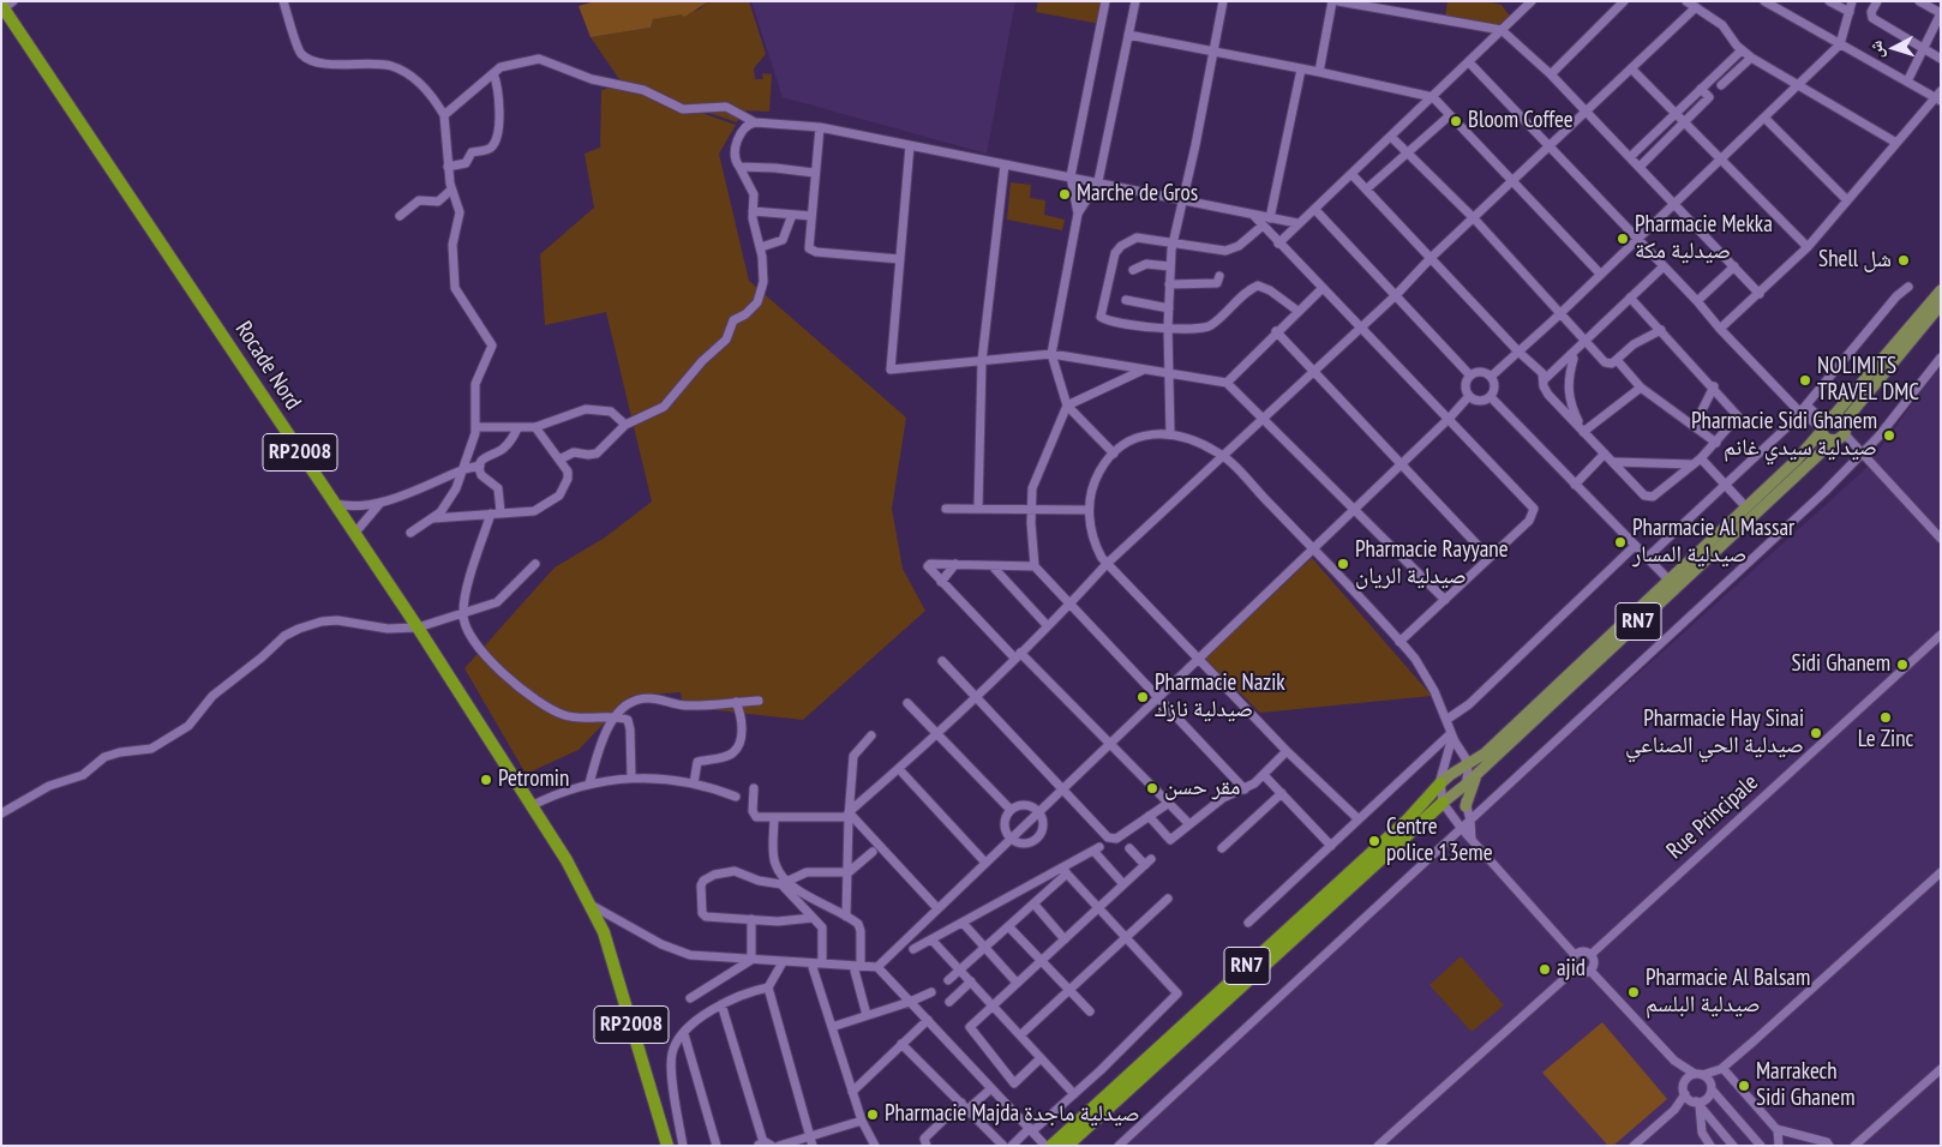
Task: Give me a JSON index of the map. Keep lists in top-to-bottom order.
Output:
{
  "streets": {
    "highway": ["Rocade Nord", "RP2008", "RN7"],
    "street": ["Rue Principale"]
  },
  "places": [
    "Bloom Coffee",
    "Marche de Gros",
    "Pharmacie Mekka صيدلية مكة",
    "Shell شل",
    "NOLIMITS TRAVEL DMC",
    "Pharmacie Sidi Ghanem صيدلية سيدي غانم",
    "Pharmacie Al Massar صيدلية المسار",
    "Pharmacie Rayyane صيدلية الريان",
    "Sidi Ghanem",
    "Pharmacie Nazik صيدلية نازك",
    "Le Zinc",
    "Pharmacie Hay Sinai صيدلية الحي الصناعي",
    "Petromin",
    "مقر حسن",
    "Centre police 13eme",
    "ajid",
    "Pharmacie Al Balsam صيدلية البلسم",
    "Marrakech Sidi Ghanem",
    "Pharmacie Majda صيدلية ماجدة"
  ],
  "north": "left"
}
